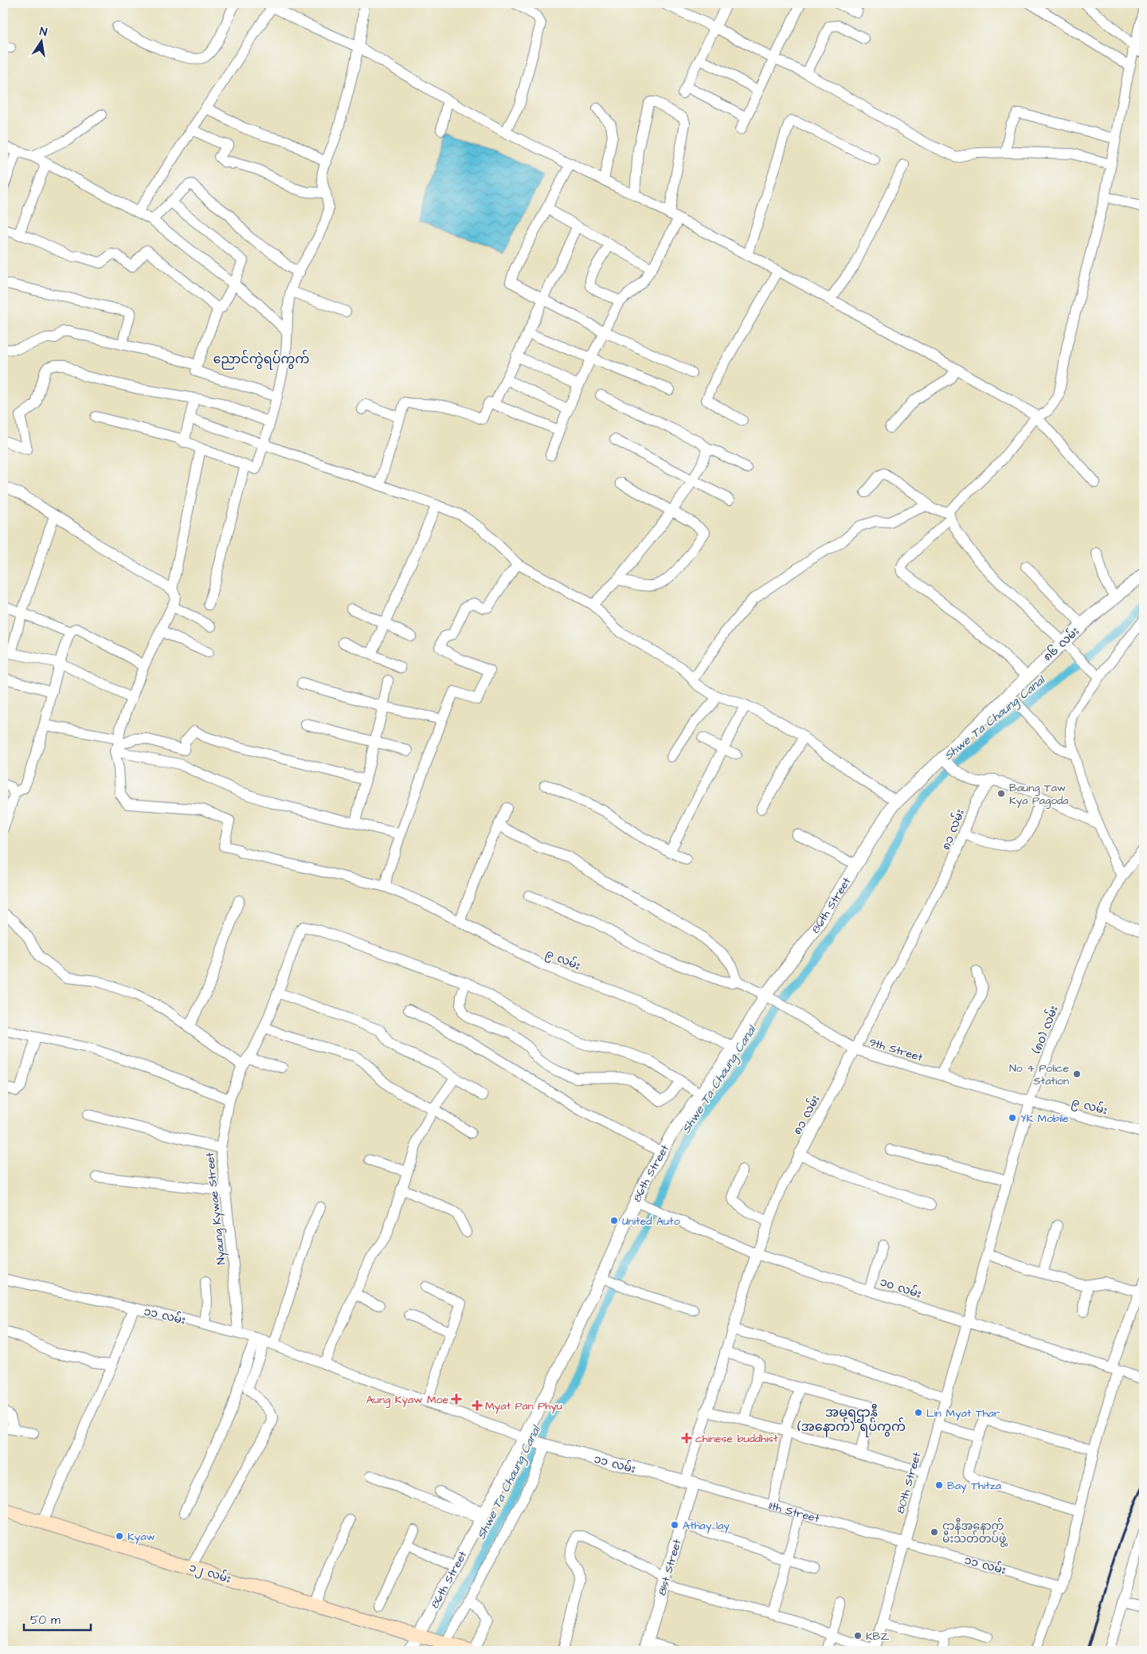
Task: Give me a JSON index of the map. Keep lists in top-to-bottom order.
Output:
{
  "streets": {
    "main road": ["၁၂ လမ်း"],
    "street": [
      "၈၆ လမ်း",
      "၈၁ လမ်း",
      "86th Street",
      "၉ လမ်း",
      "(၈၀) လမ်း",
      "9th Street",
      "Nyaung Kywae Street",
      "၁၀ လမ်း",
      "၁၁ လမ်း",
      "80th Street",
      "11th Street",
      "81st Street"
    ]
  },
  "crossings": [
    ["၈၆ လမ်း", "86th Street"],
    ["၈၁ လမ်း", "9th Street"],
    ["၈၁ လမ်း", "၁၀ လမ်း"],
    ["၈၁ လမ်း", "၁၁ လမ်း"],
    ["၈၁ လမ်း", "11th Street"],
    ["၈၁ လမ်း", "81st Street"],
    ["86th Street", "၉ လမ်း"],
    ["86th Street", "9th Street"],
    ["86th Street", "၁၀ လမ်း"],
    ["86th Street", "၁၁ လမ်း"],
    ["86th Street", "၁၂ လမ်း"],
    ["၉ လမ်း", "(၈၀) လမ်း"],
    ["၉ လမ်း", "9th Street"],
    ["(၈၀) လမ်း", "9th Street"],
    ["(၈၀) လမ်း", "၁၀ လမ်း"],
    ["(၈၀) လမ်း", "80th Street"],
    ["Nyaung Kywae Street", "၁၁ လမ်း"],
    ["၁၀ လမ်း", "80th Street"],
    ["၁၁ လမ်း", "80th Street"],
    ["၁၁ လမ်း", "11th Street"],
    ["၁၁ လမ်း", "81st Street"],
    ["80th Street", "11th Street"],
    ["11th Street", "81st Street"]
  ],
  "districts": ["ညောင်ကွဲရပ်ကွက်", "အမရဌာနီ (အနောက်) ရပ်ကွက်"],
  "water": ["Shwe Ta Chaung Canal"],
  "places": {
    "other": [
      "Baung Taw Kya Pagoda",
      "No 4 Police Station",
      "YK Mobile",
      "United Auto",
      "Lin Myat Thar",
      "Bay Thitza",
      "Athay lay",
      "ဌာနီအနောက် မီးသတ်တပ်ဖွဲ့",
      "Kyaw",
      "KBZ"
    ],
    "health": ["Aung Kyaw Moe", "Myat Pan Phyu", "chinese buddhist"]
  },
  "scale_bar": "50 m",
  "north": "top"
}
